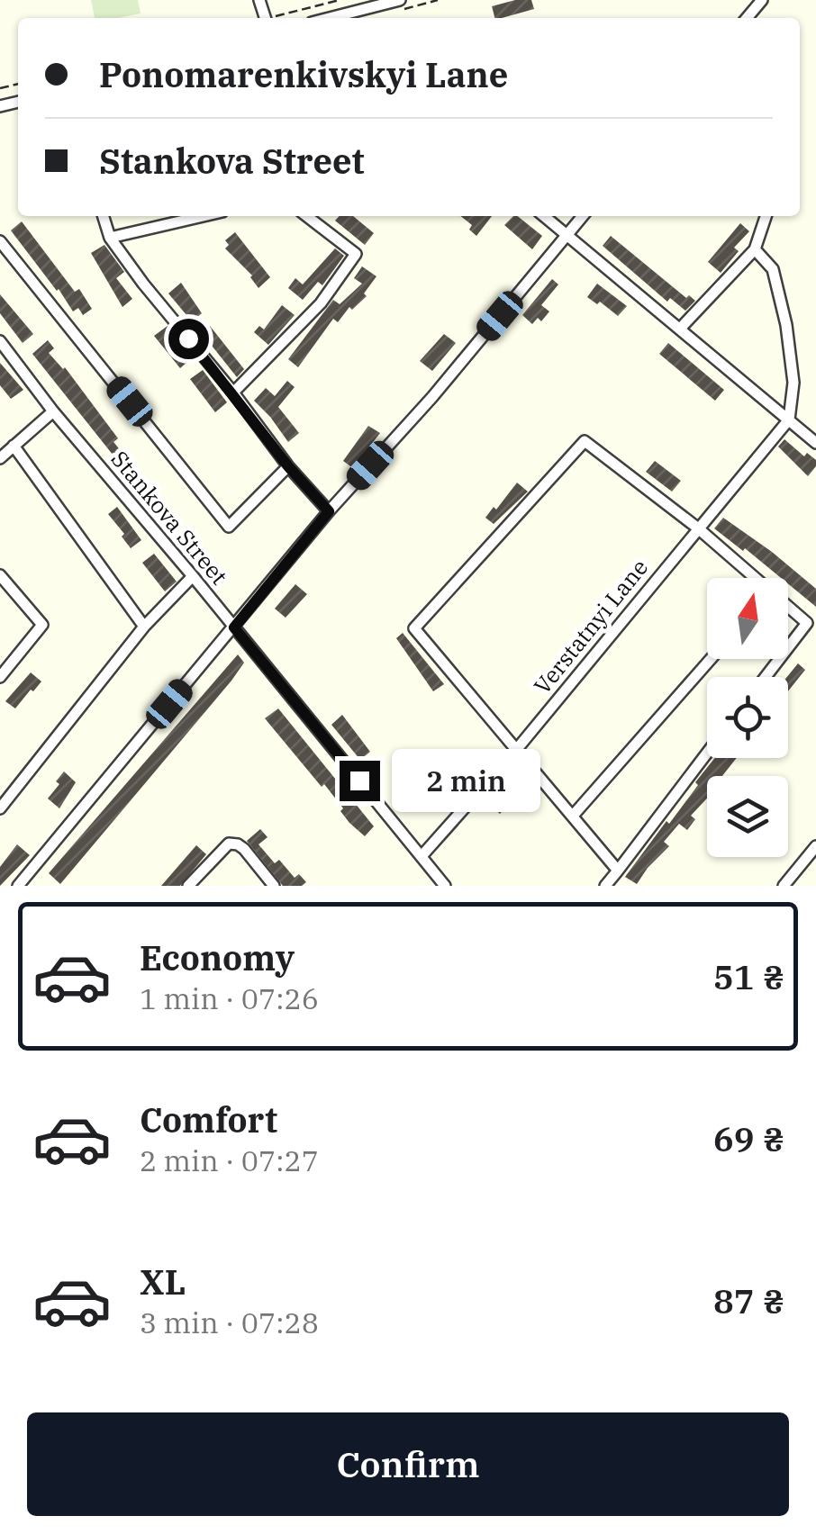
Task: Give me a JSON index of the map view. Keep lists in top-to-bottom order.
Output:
{
  "streets": {
    "street": ["Stankova Street", "Verstatnyi Lane"]
  },
  "crossings": [
    ["Stankova Street", "Verstatnyi Lane"]
  ],
  "north": "top",
  "page": {
    "banner": ["Ponomarenkivskyi Lane", "Stankova Street"],
    "bubble": "2 min",
    "list": [
      {
        "name": "Economy",
        "note": "1 min · 07:26",
        "value": "51 ₴"
      },
      {
        "name": "Comfort",
        "note": "2 min · 07:27",
        "value": "69 ₴"
      },
      {
        "name": "XL",
        "note": "3 min · 07:28",
        "value": "87 ₴"
      }
    ],
    "buttons": "Confirm"
  }
}
